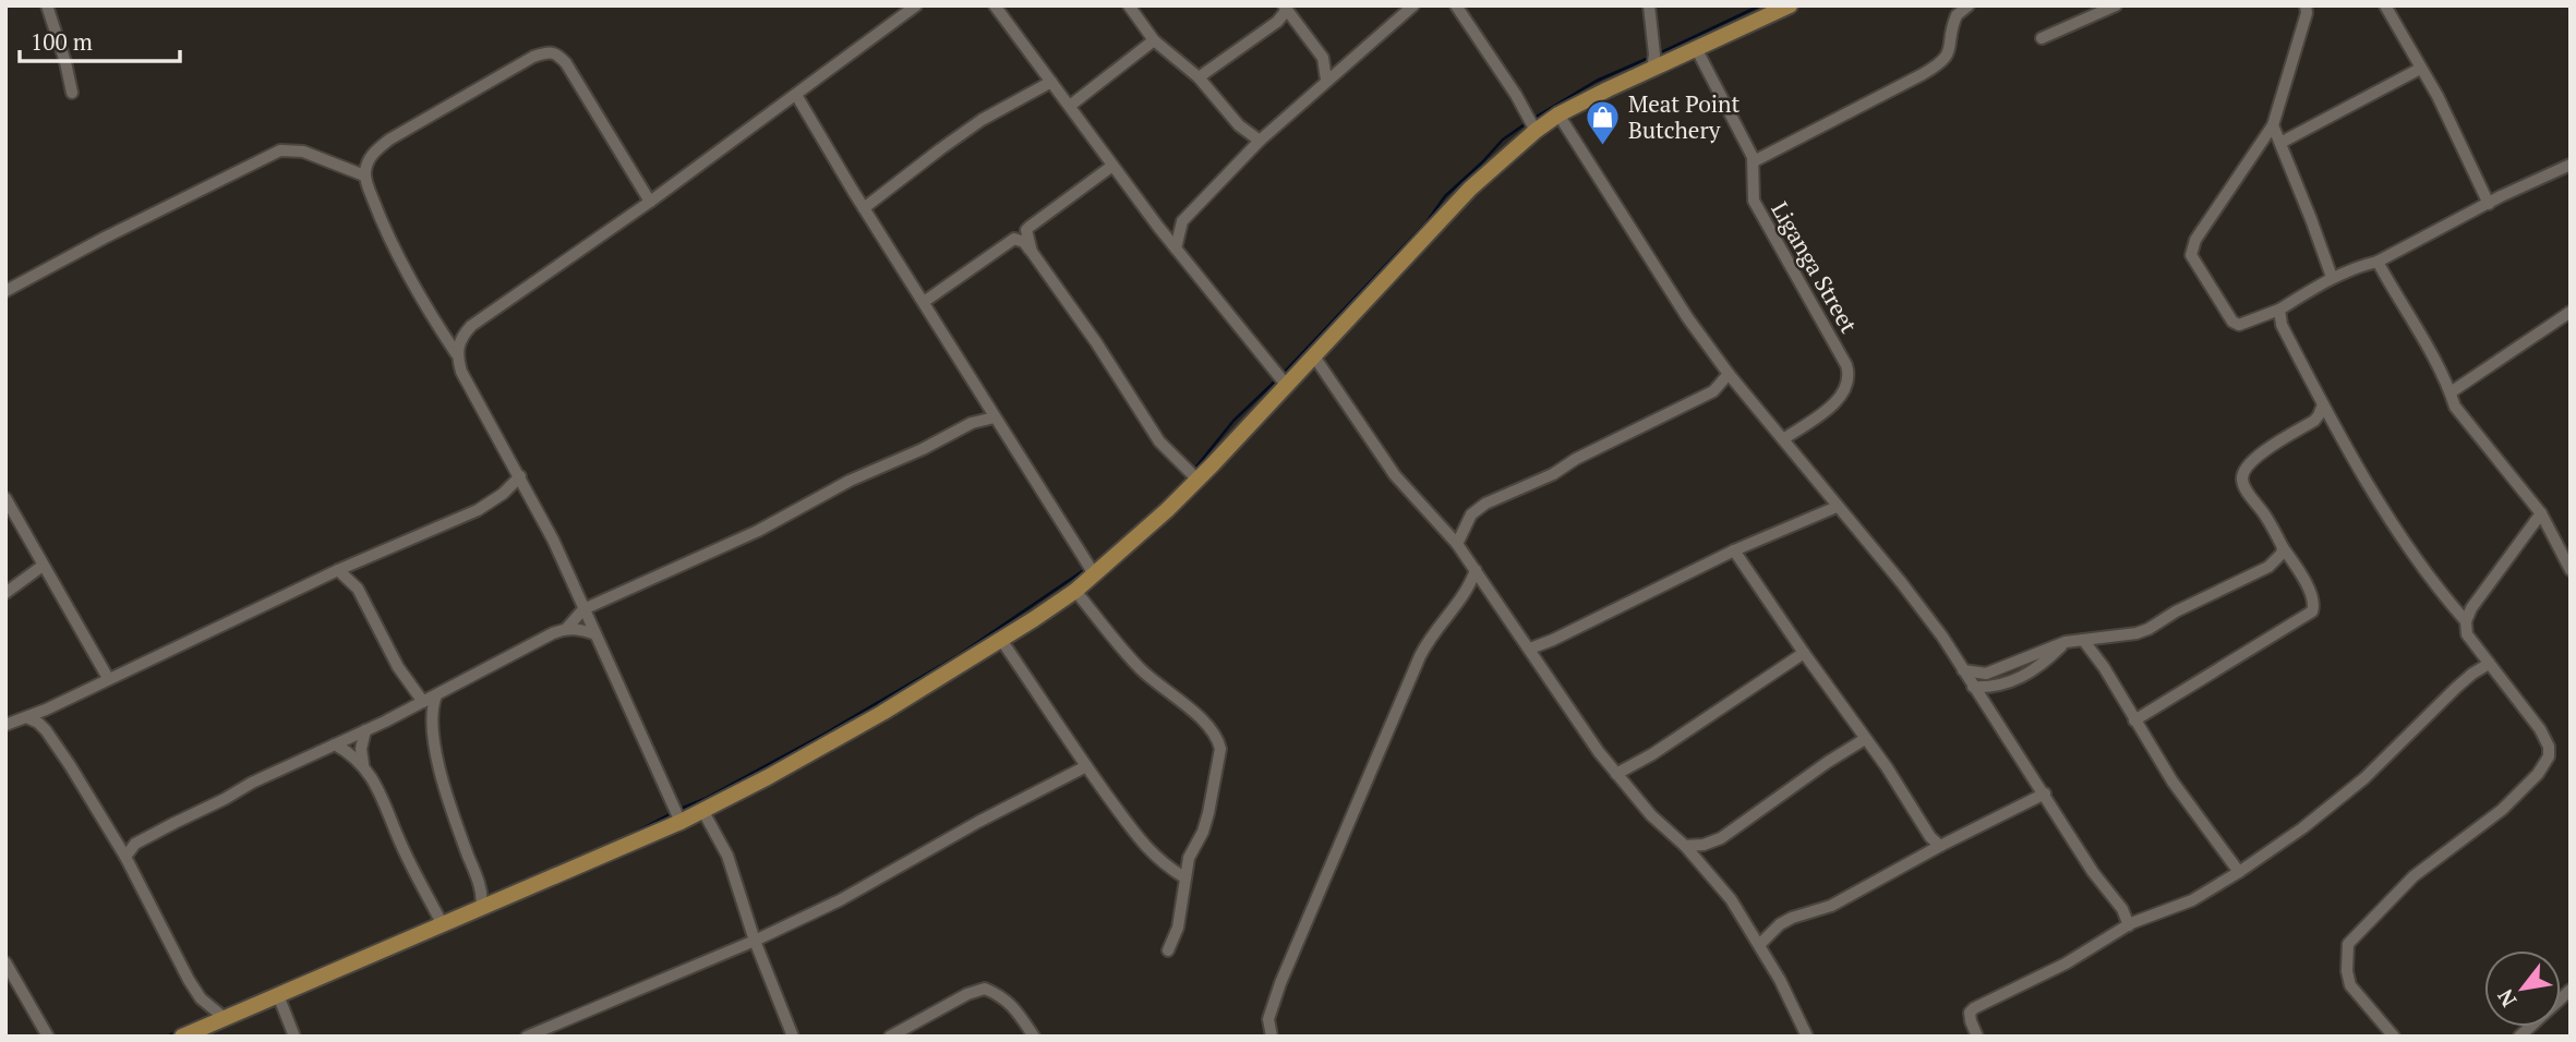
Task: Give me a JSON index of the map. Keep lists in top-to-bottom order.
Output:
{
  "streets": {
    "street": ["Liganga Street"]
  },
  "places": {
    "shop": ["Meat Point Butchery"]
  },
  "scale_bar": "100 m",
  "north": "bottom left"
}
